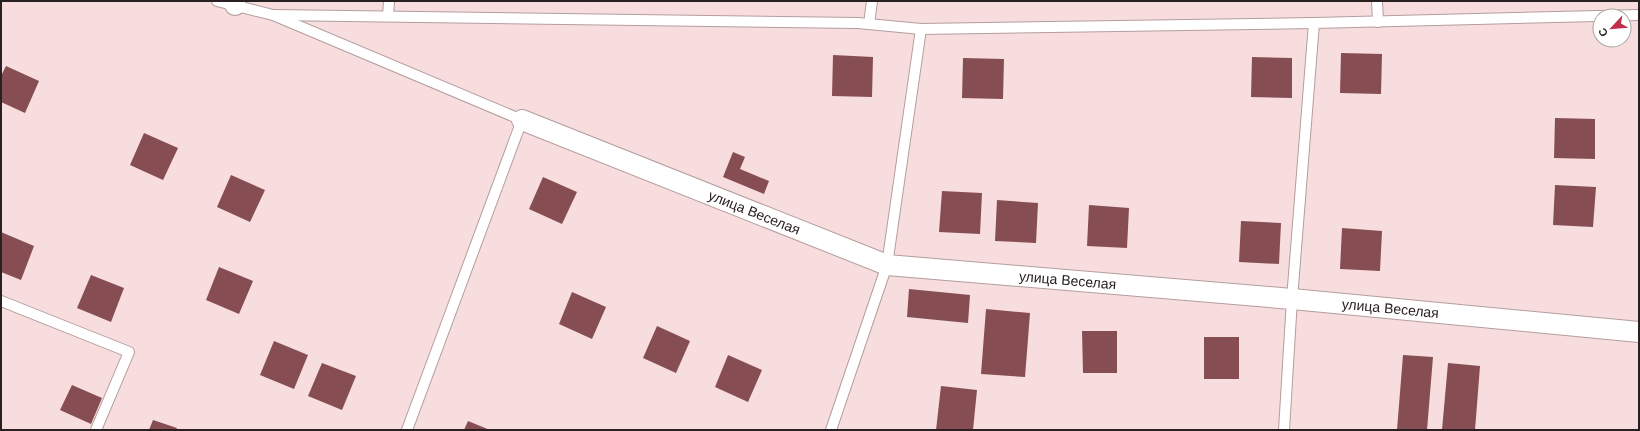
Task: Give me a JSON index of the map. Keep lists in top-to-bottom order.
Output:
{
  "streets": {
    "street": ["улица Веселая"]
  },
  "north": "bottom left"
}
